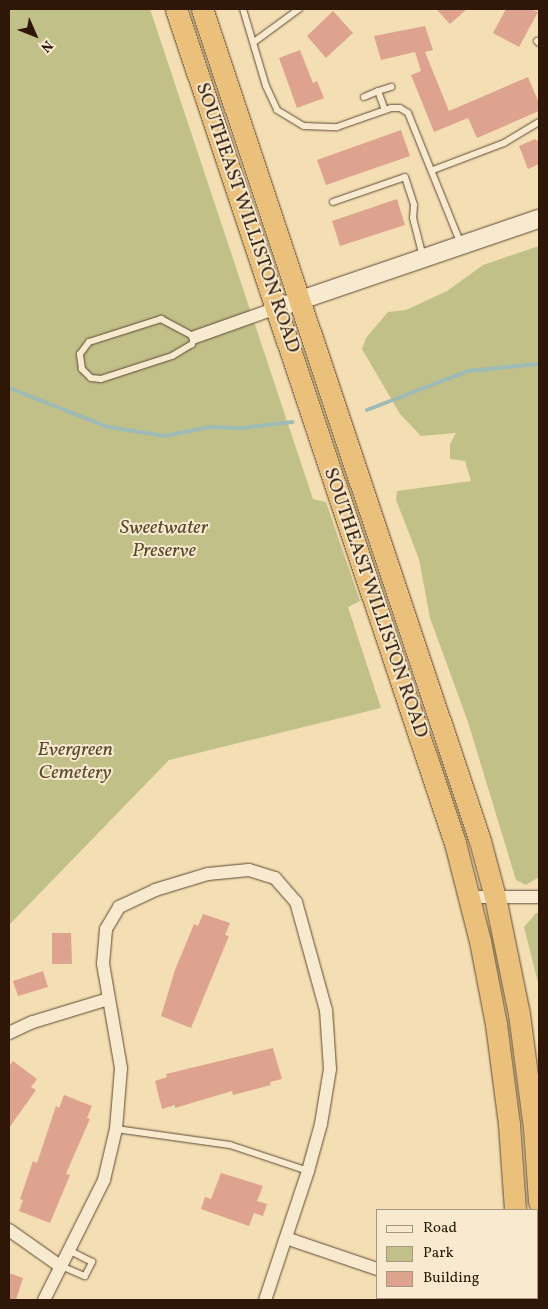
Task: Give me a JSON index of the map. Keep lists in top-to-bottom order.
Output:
{
  "streets": {
    "highway": ["SOUTHEAST WILLISTON ROAD"]
  },
  "parks": ["Sweetwater Preserve", "Evergreen Cemetery"],
  "legend": ["Road", "Park", "Building"],
  "north": "bottom right"
}
